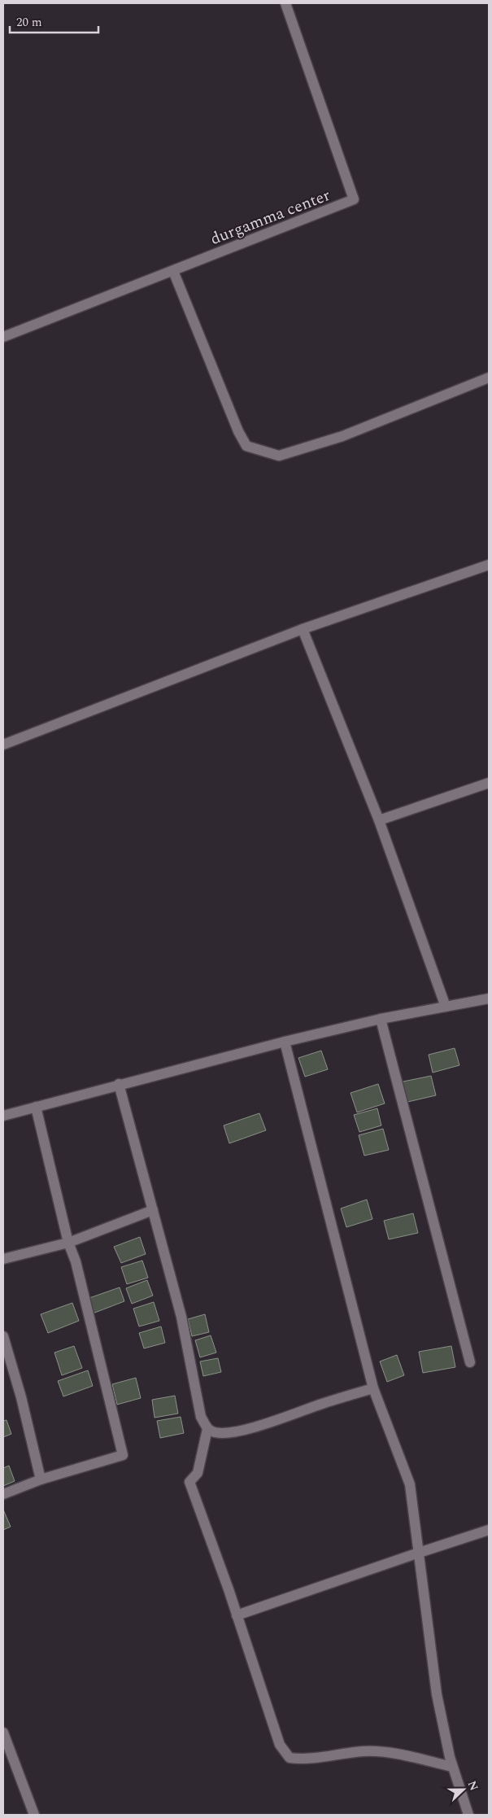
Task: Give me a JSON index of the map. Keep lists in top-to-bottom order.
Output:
{
  "streets": {
    "street": ["durgamma center"]
  },
  "scale_bar": "20 m",
  "north": "right"
}
